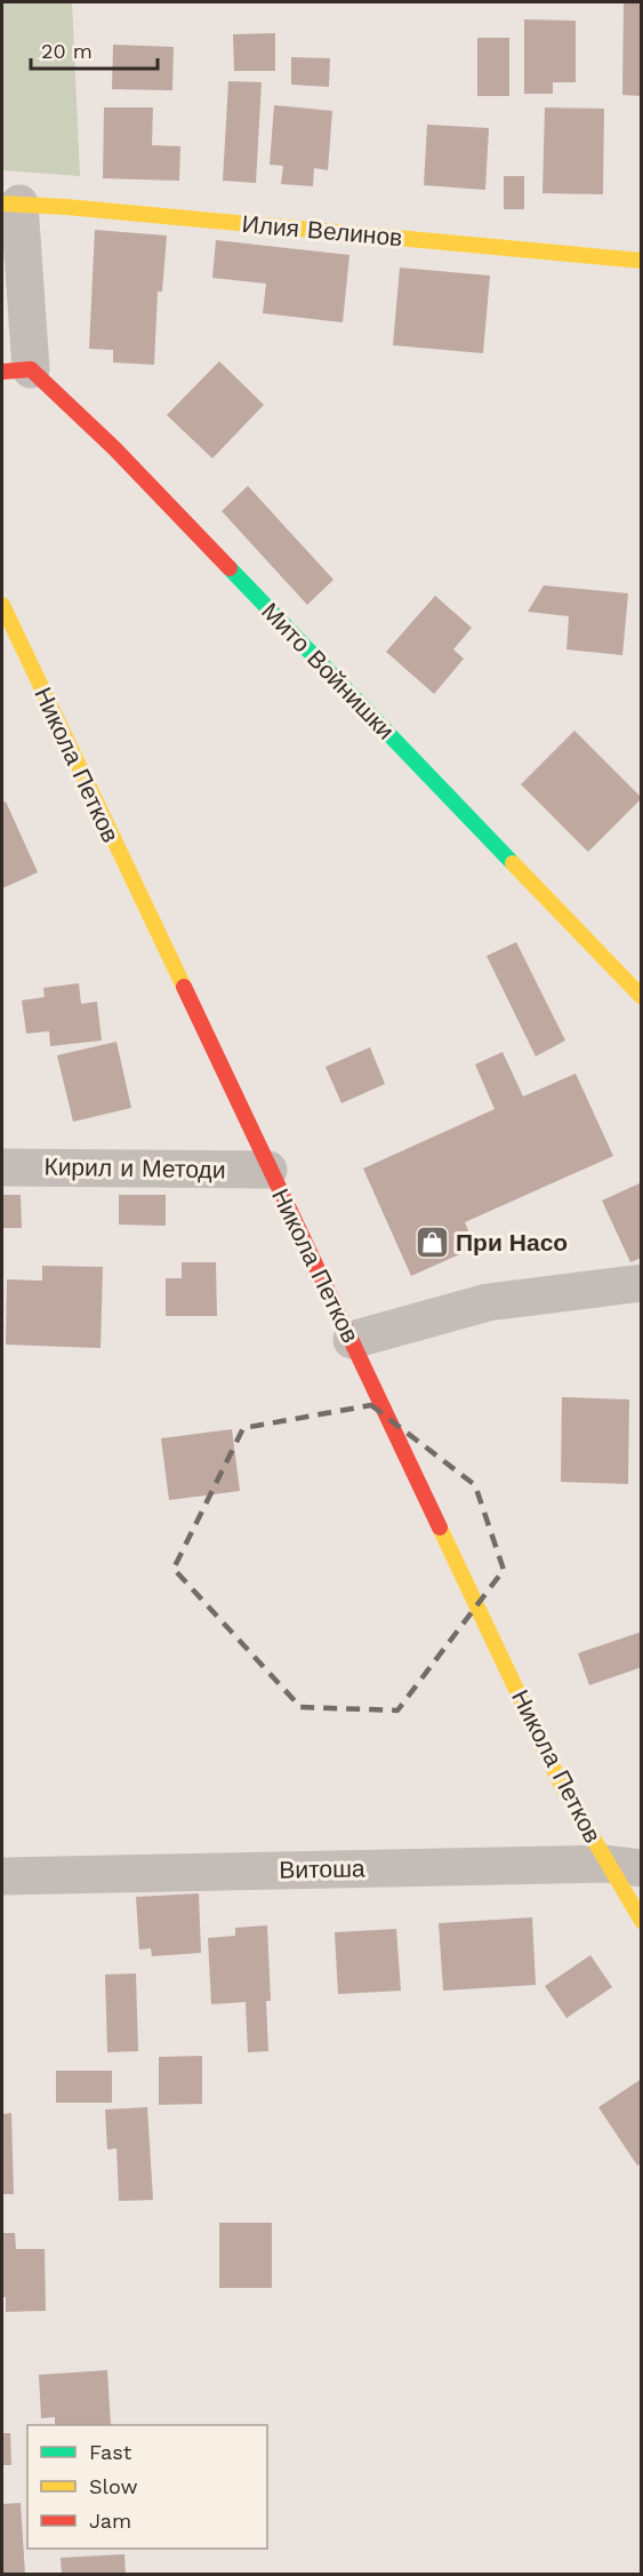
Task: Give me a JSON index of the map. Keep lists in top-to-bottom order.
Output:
{
  "streets": {
    "street": [
      "Илия Велинов",
      "Мито Войнишки",
      "Никола Петков",
      "Кирил и Методи",
      "Витоша"
    ]
  },
  "crossings": [
    ["Никола Петков", "Кирил и Методи"],
    ["Никола Петков", "Витоша"]
  ],
  "places": {
    "shop": ["При Насо"]
  },
  "legend": ["Fast", "Slow", "Jam"],
  "scale_bar": "20 m"
}
